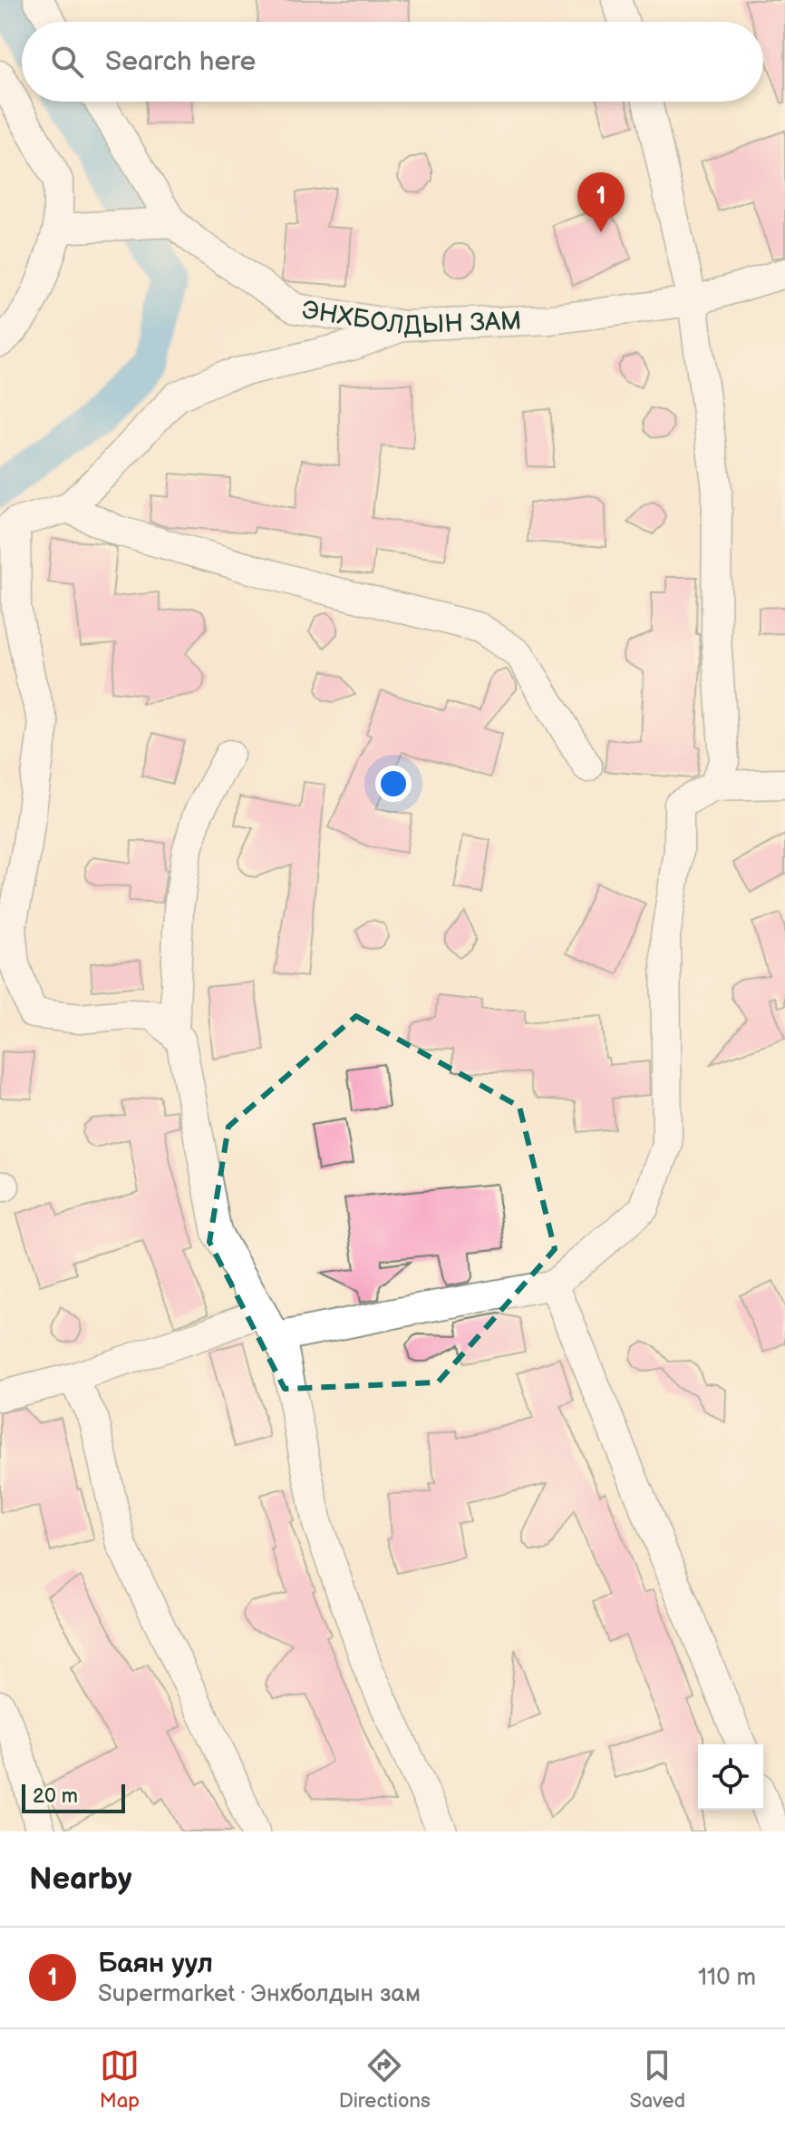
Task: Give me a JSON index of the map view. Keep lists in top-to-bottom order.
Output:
{
  "streets": {
    "street": ["ЭНХБОЛДЫН ЗАМ"]
  },
  "scale_bar": "20 m",
  "page": {
    "search": "Search here",
    "pins": "1",
    "scale": "20 m",
    "heading": "Nearby",
    "list": [
      {
        "mark": "1",
        "name": "Баян уул",
        "note": "Supermarket · Энхболдын зам",
        "value": "110 m"
      }
    ],
    "nav": ["Map", "Directions", "Saved"]
  }
}
